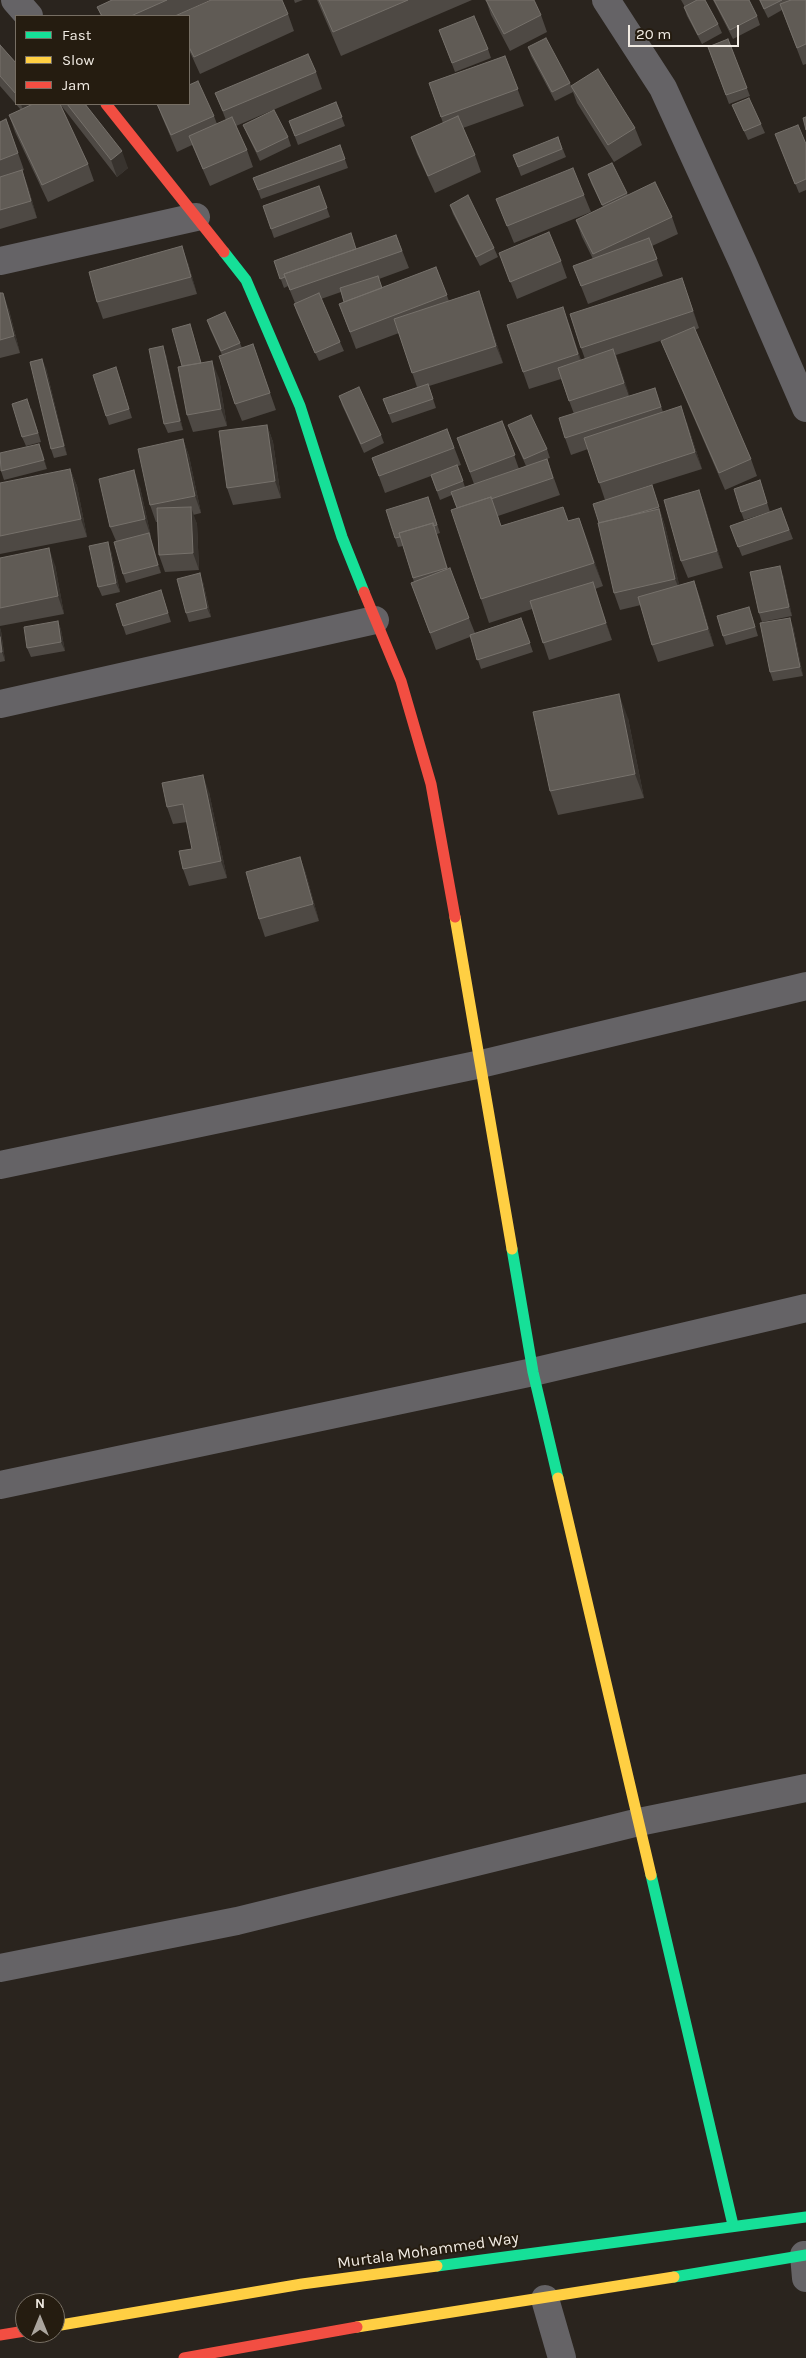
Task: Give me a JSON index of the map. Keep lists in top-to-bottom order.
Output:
{
  "streets": {
    "street": ["Murtala Mohammed Way"]
  },
  "legend": ["Fast", "Slow", "Jam"],
  "scale_bar": "20 m",
  "north": "top"
}
